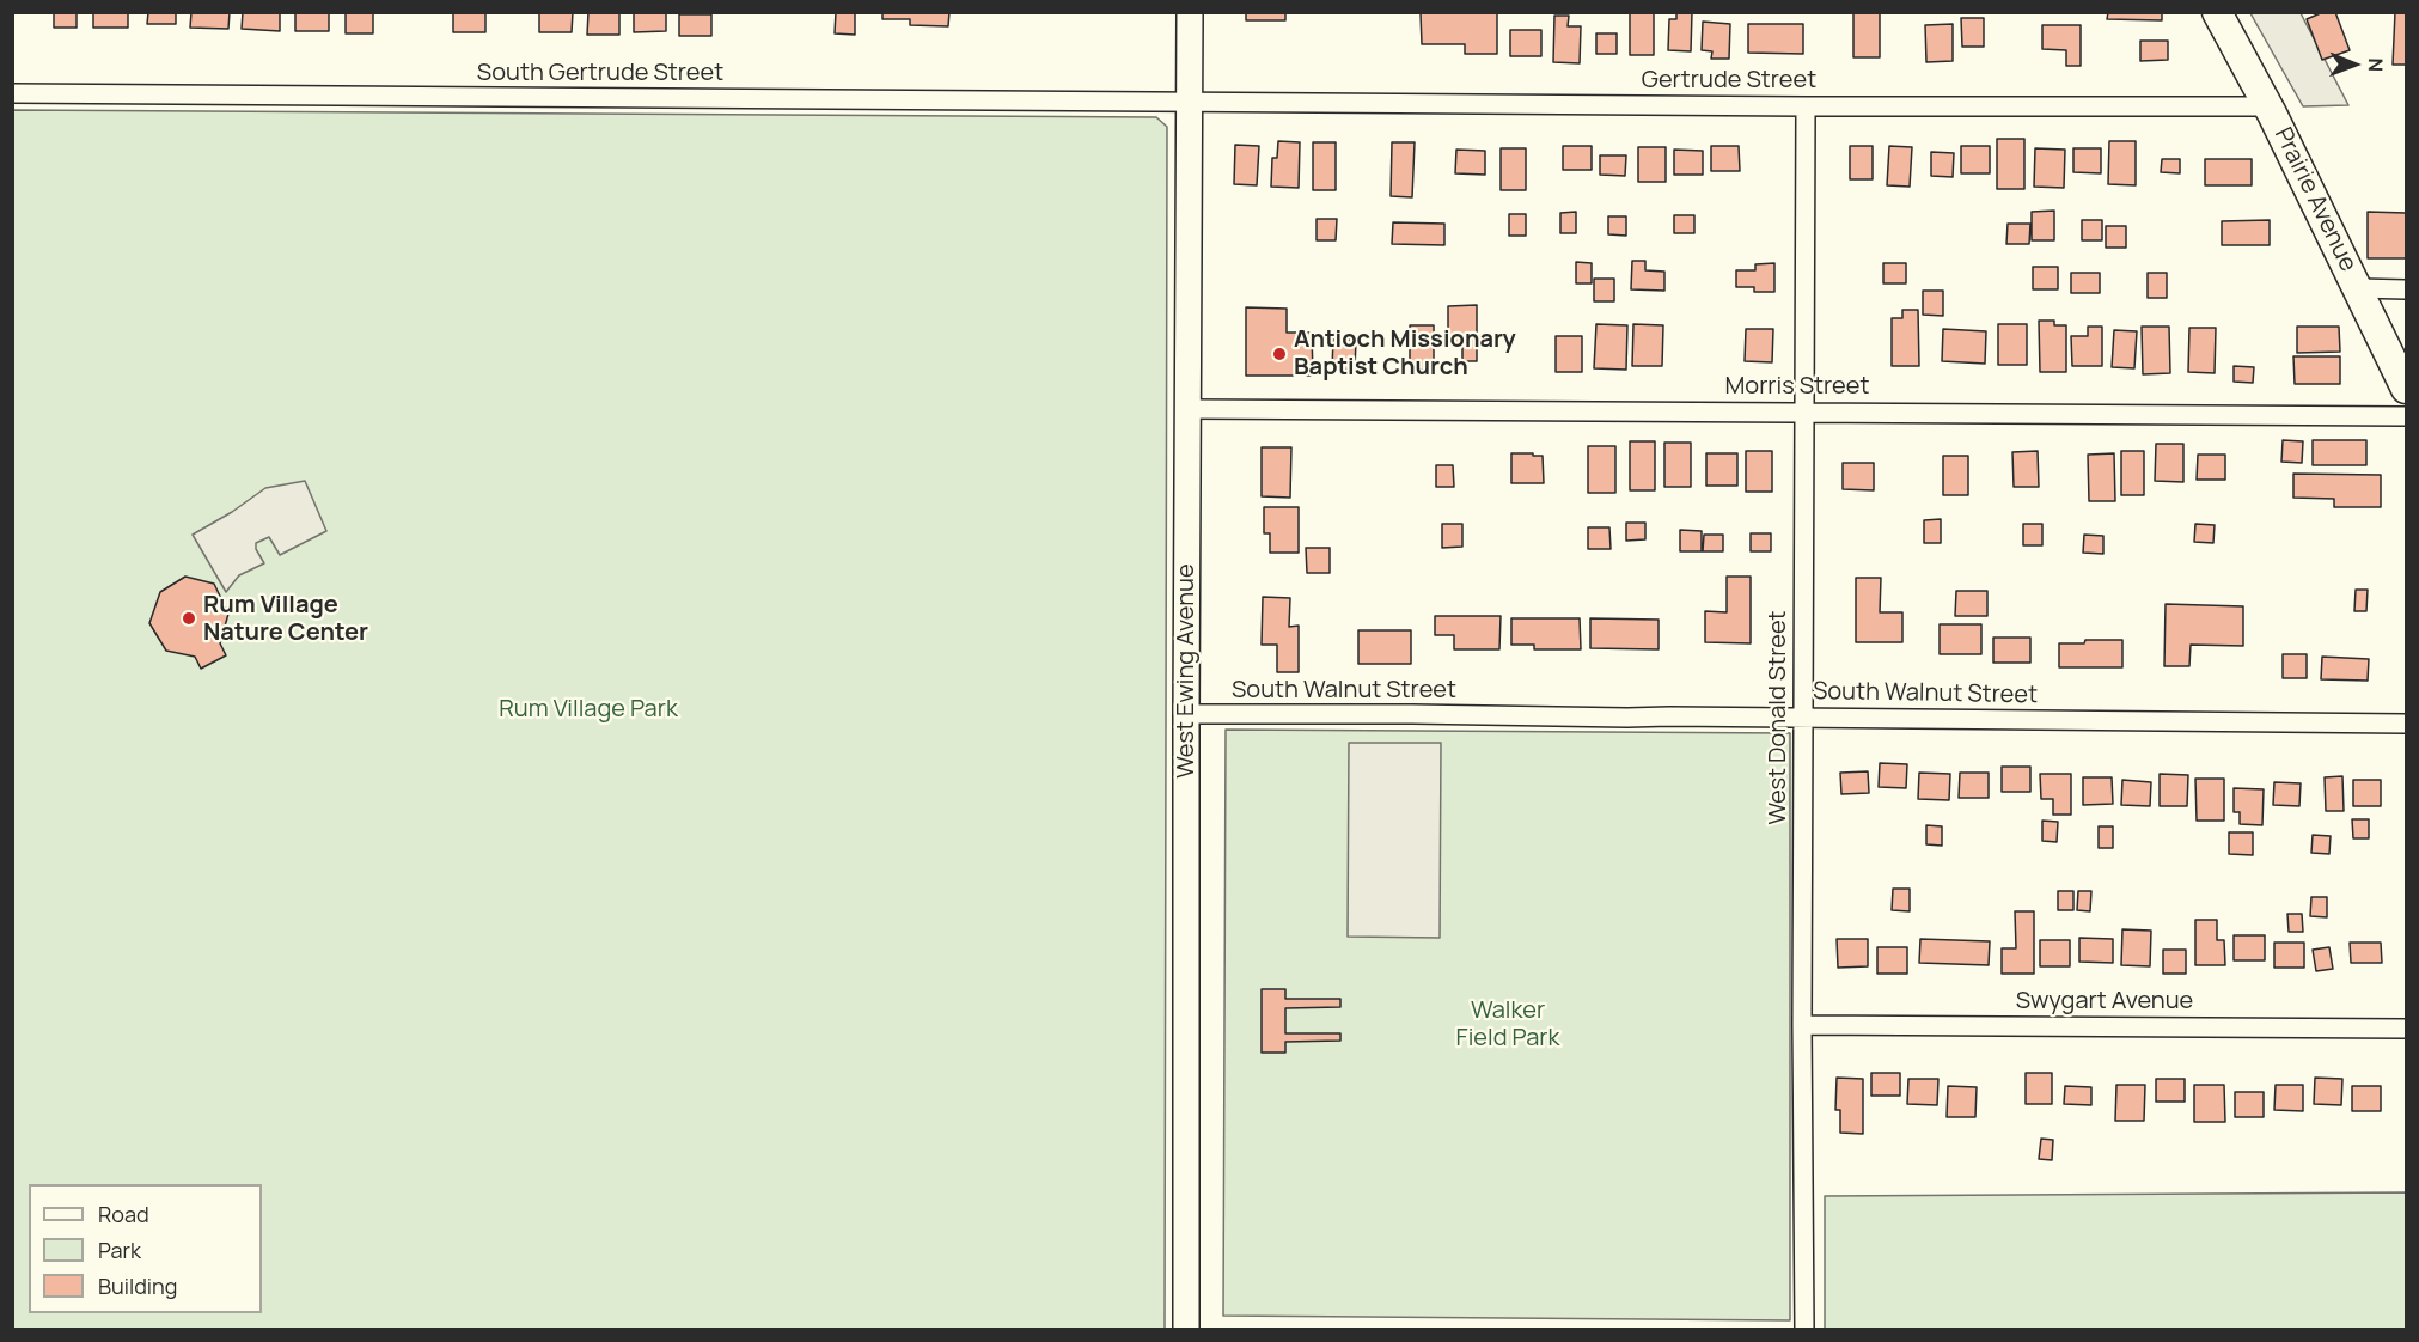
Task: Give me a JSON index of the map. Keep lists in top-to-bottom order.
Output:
{
  "streets": {
    "main road": ["Prairie Avenue"],
    "street": [
      "South Gertrude Street",
      "Gertrude Street",
      "Morris Street",
      "West Ewing Avenue",
      "South Walnut Street",
      "West Donald Street",
      "Swygart Avenue"
    ]
  },
  "crossings": [
    ["South Gertrude Street", "Gertrude Street"],
    ["South Gertrude Street", "West Ewing Avenue"],
    ["Gertrude Street", "Prairie Avenue"],
    ["Gertrude Street", "West Ewing Avenue"],
    ["Gertrude Street", "West Donald Street"],
    ["Morris Street", "West Ewing Avenue"],
    ["Morris Street", "West Donald Street"],
    ["West Ewing Avenue", "South Walnut Street"],
    ["South Walnut Street", "West Donald Street"],
    ["West Donald Street", "Swygart Avenue"]
  ],
  "parks": ["Rum Village Park", "Walker Field Park"],
  "places": ["Antioch Missionary Baptist Church", "Rum Village Nature Center"],
  "legend": ["Road", "Park", "Building"],
  "north": "right"
}
